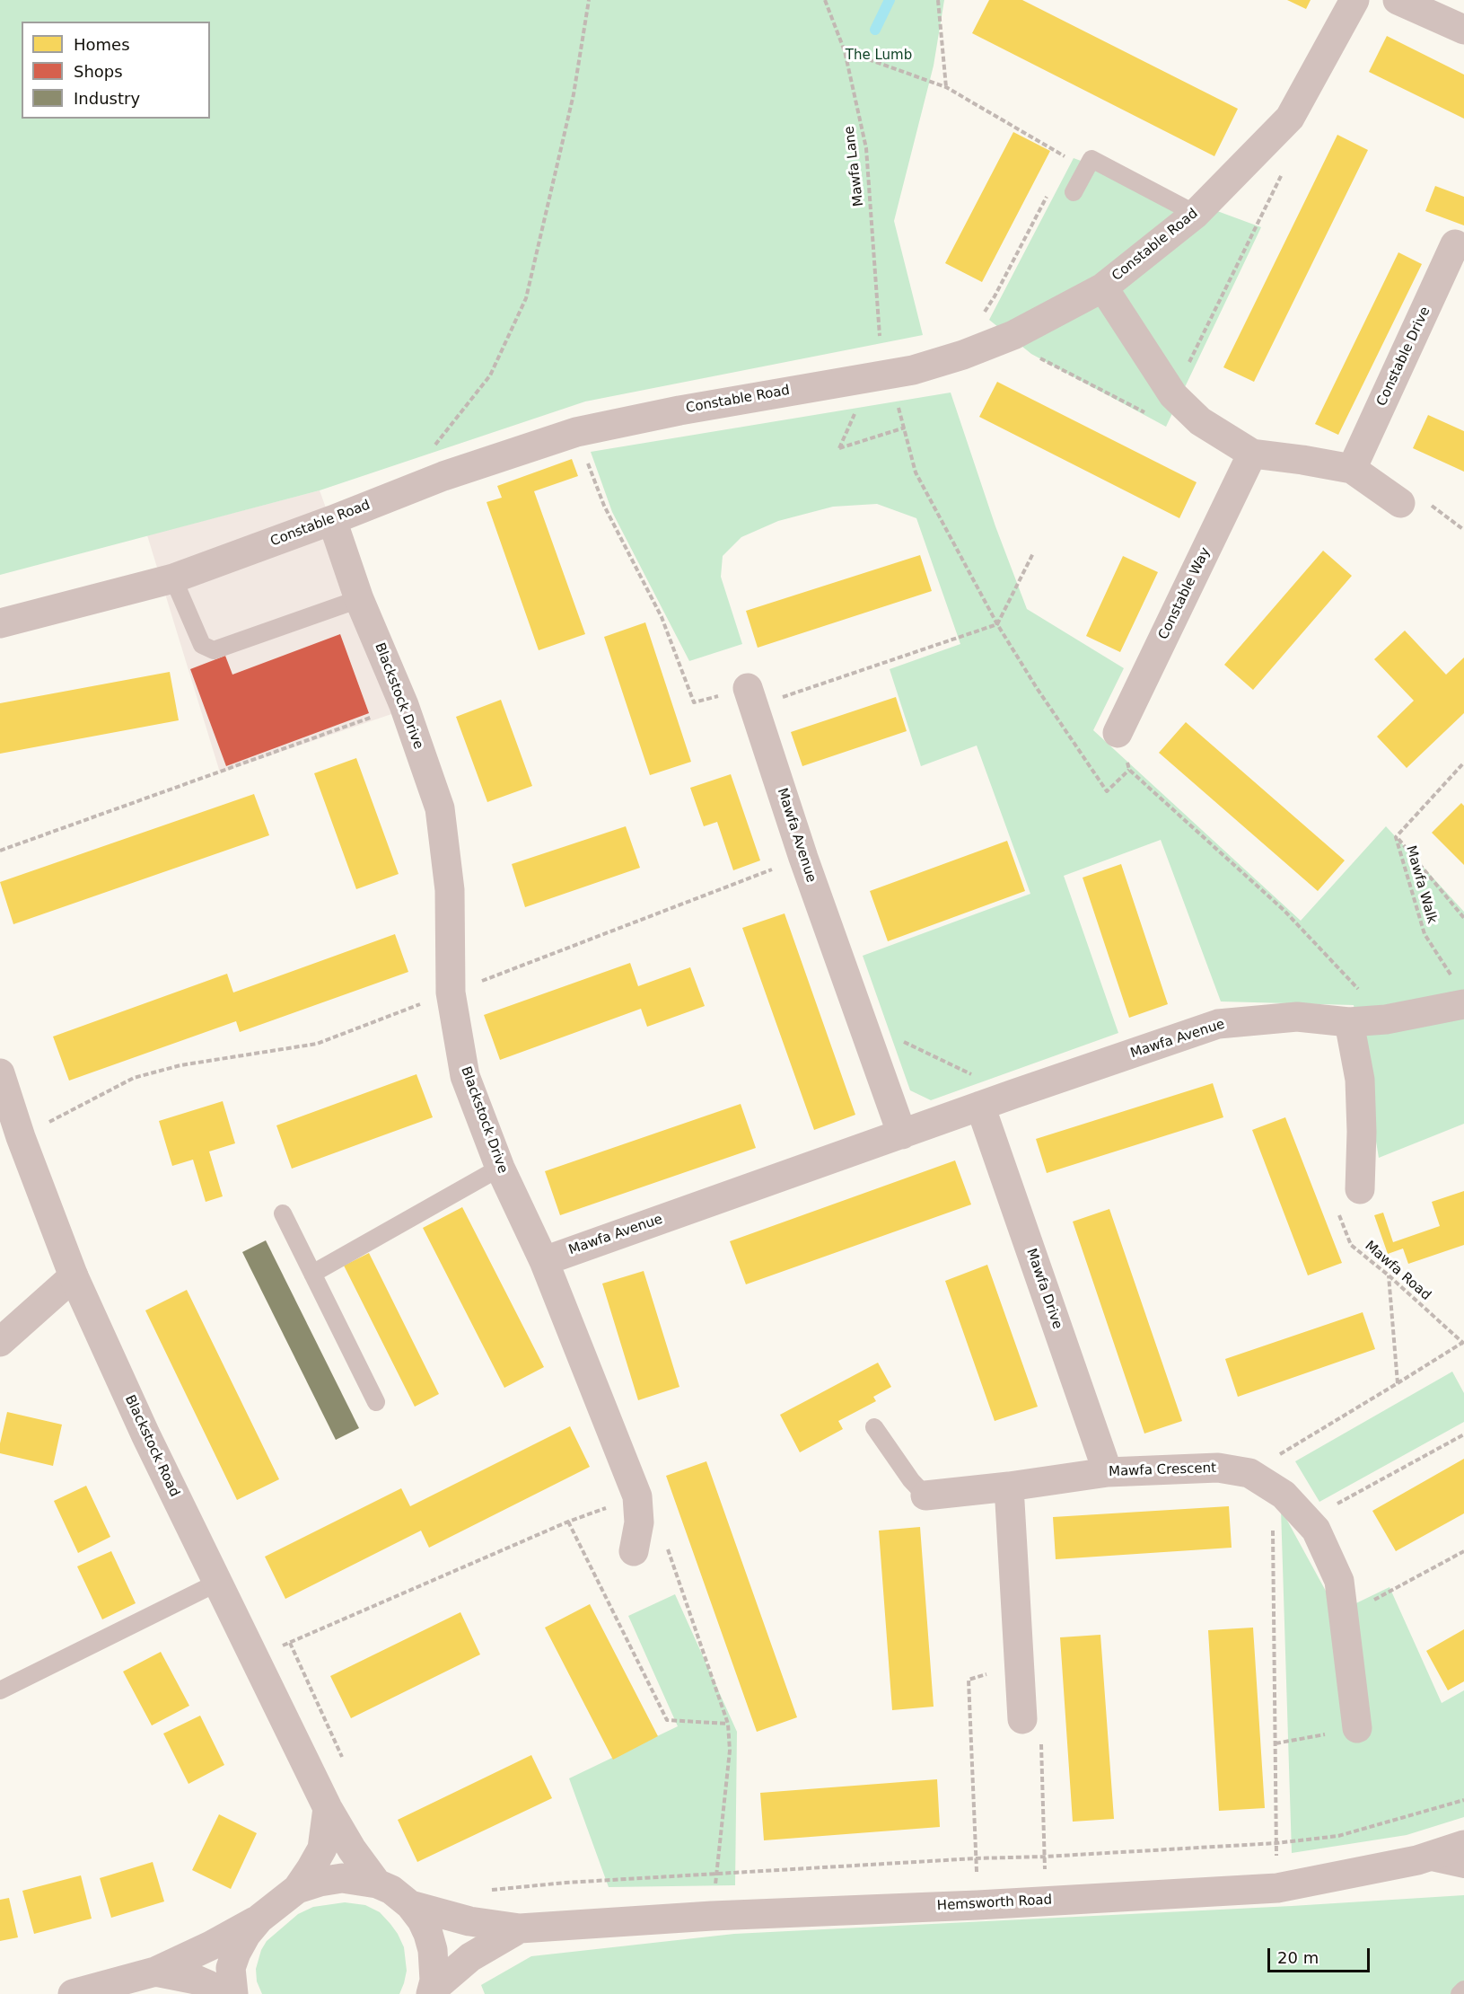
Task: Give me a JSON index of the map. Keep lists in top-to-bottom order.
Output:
{
  "streets": {
    "street": [
      "Constable Road",
      "Constable Drive",
      "Constable Way",
      "Blackstock Drive",
      "Mawfa Avenue",
      "Mawfa Drive",
      "Blackstock Road",
      "Mawfa Crescent",
      "Hemsworth Road"
    ],
    "path": ["Mawfa Lane", "Mawfa Walk", "Mawfa Road"]
  },
  "crossings": [
    ["Constable Road", "Blackstock Drive"],
    ["Blackstock Drive", "Mawfa Avenue"],
    ["Mawfa Avenue", "Mawfa Drive"],
    ["Mawfa Drive", "Mawfa Crescent"]
  ],
  "parks": ["The Lumb"],
  "legend": ["Homes", "Shops", "Industry"],
  "scale_bar": "20 m"
}
